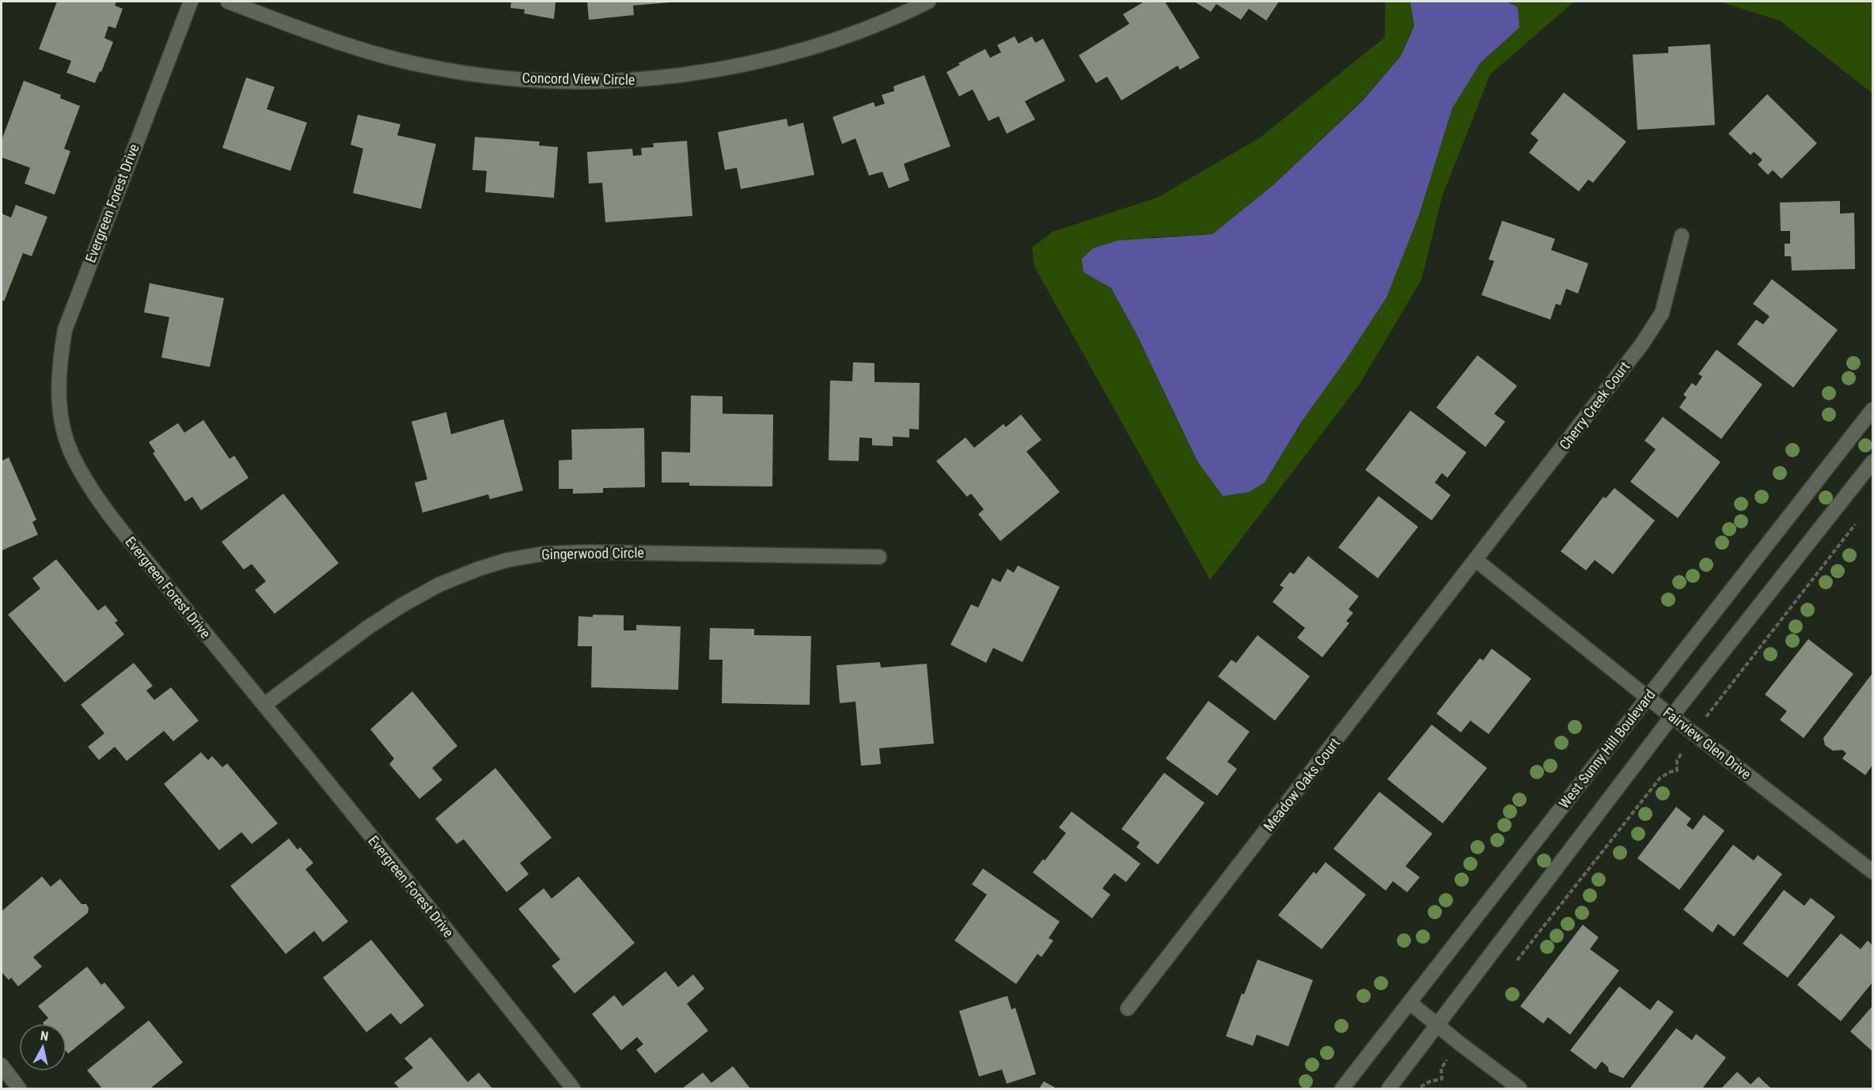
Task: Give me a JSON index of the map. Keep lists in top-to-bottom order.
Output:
{
  "streets": {
    "street": [
      "Concord View Circle",
      "Evergreen Forest Drive",
      "Cherry Creek Court",
      "Gingerwood Circle",
      "Fairview Glen Drive",
      "West Sunny Hill Boulevard",
      "Meadow Oaks Court"
    ]
  },
  "crossings": [
    ["Evergreen Forest Drive", "Gingerwood Circle"],
    ["Cherry Creek Court", "Fairview Glen Drive"],
    ["Cherry Creek Court", "Meadow Oaks Court"],
    ["Fairview Glen Drive", "West Sunny Hill Boulevard"],
    ["Fairview Glen Drive", "Meadow Oaks Court"]
  ],
  "north": "top"
}
